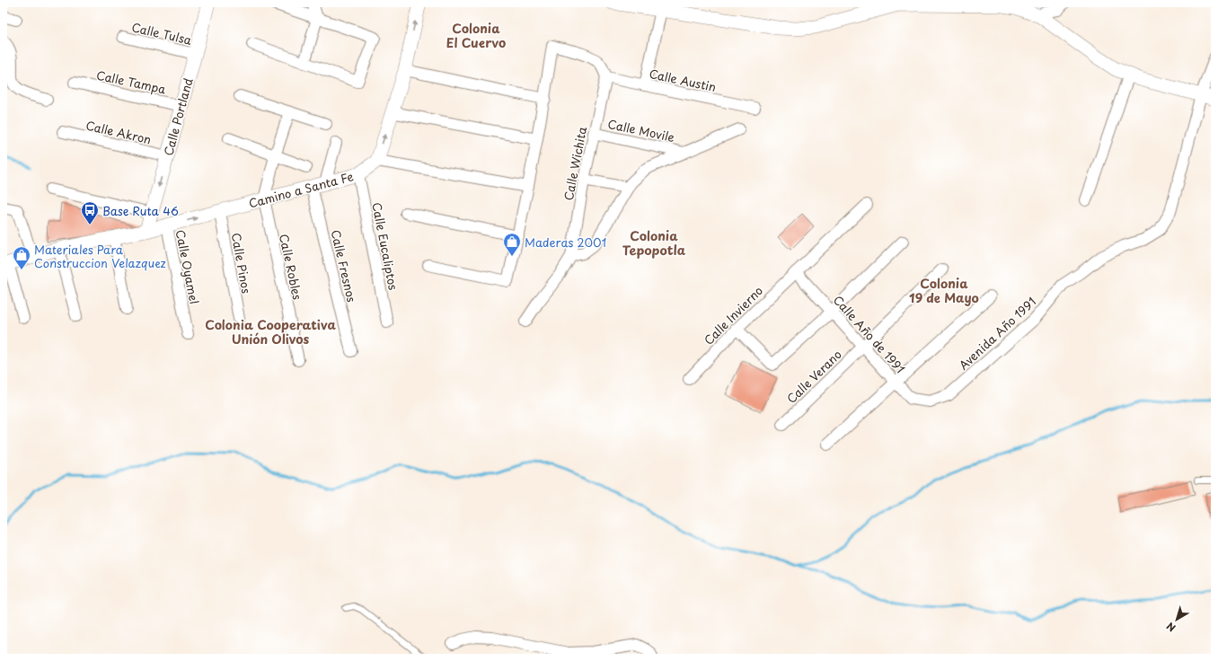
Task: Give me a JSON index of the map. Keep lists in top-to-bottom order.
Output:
{
  "streets": {
    "street": [
      "Calle Tulsa",
      "Calle Austin",
      "Calle Tampa",
      "Calle Portland",
      "Calle Movile",
      "Calle Akron",
      "Calle Wichita",
      "Camino a Santa Fe",
      "Calle Eucaliptos",
      "Calle Pinos",
      "Calle Fresnos",
      "Calle Oyamel",
      "Calle Robles",
      "Calle Invierno",
      "Avenida Año 1991",
      "Calle Año de 1991",
      "Calle Verano"
    ]
  },
  "crossings": [
    ["Calle Tulsa", "Calle Portland"],
    ["Calle Austin", "Calle Wichita"],
    ["Calle Tampa", "Calle Portland"],
    ["Calle Portland", "Calle Akron"],
    ["Calle Portland", "Camino a Santa Fe"],
    ["Calle Movile", "Calle Wichita"],
    ["Camino a Santa Fe", "Calle Eucaliptos"],
    ["Camino a Santa Fe", "Calle Pinos"],
    ["Camino a Santa Fe", "Calle Fresnos"],
    ["Camino a Santa Fe", "Calle Oyamel"],
    ["Camino a Santa Fe", "Calle Robles"],
    ["Calle Invierno", "Calle Año de 1991"],
    ["Avenida Año 1991", "Calle Año de 1991"],
    ["Calle Año de 1991", "Calle Verano"]
  ],
  "districts": [
    "Colonia El Cuervo",
    "Colonia Tepopotla",
    "Colonia 19 de Mayo",
    "Colonia Cooperativa Unión Olivos"
  ],
  "places": {
    "bus stop": ["Base Ruta 46"],
    "shop": ["Maderas 2001", "Materiales Para Construccion Velazquez"]
  },
  "north": "bottom left"
}
